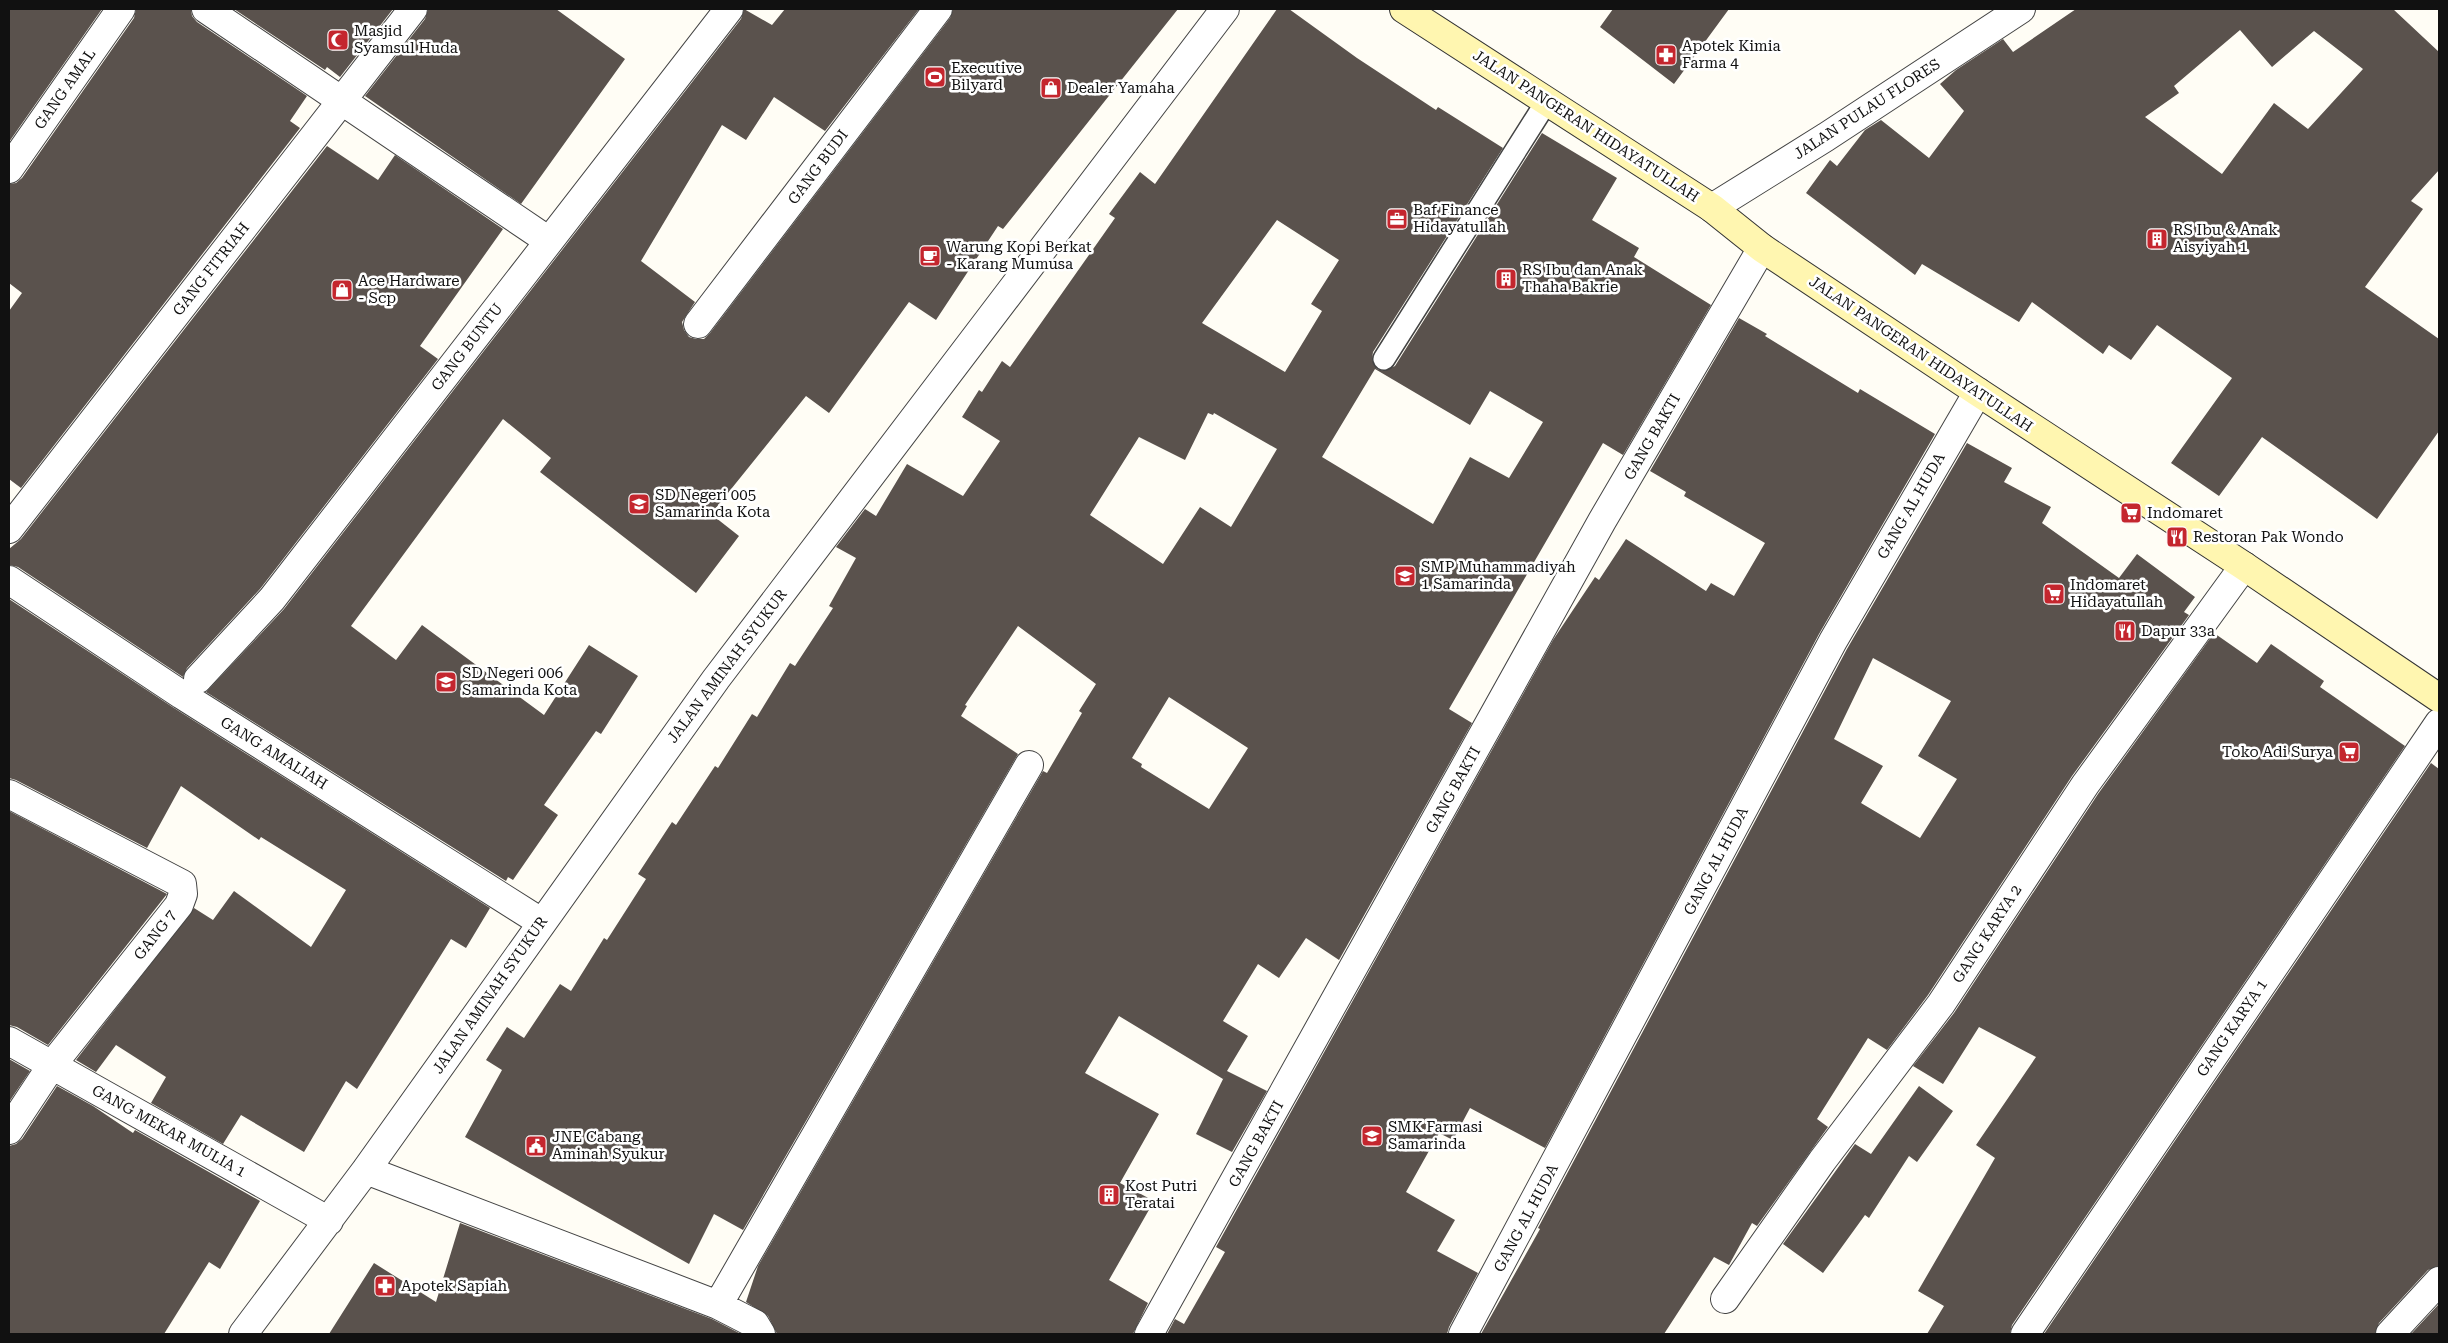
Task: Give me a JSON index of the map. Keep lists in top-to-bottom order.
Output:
{
  "streets": {
    "main road": ["JALAN PANGERAN HIDAYATULLAH"],
    "street": [
      "GANG AMAL",
      "JALAN PULAU FLORES",
      "GANG BUDI",
      "GANG FITRIAH",
      "GANG BUNTU",
      "GANG BAKTI",
      "GANG AL HUDA",
      "JALAN AMINAH SYUKUR",
      "GANG AMALIAH",
      "GANG KARYA 2",
      "GANG 7",
      "GANG KARYA 1",
      "GANG MEKAR MULIA 1"
    ]
  },
  "crossings": [
    ["JALAN PULAU FLORES", "JALAN PANGERAN HIDAYATULLAH"],
    ["JALAN PANGERAN HIDAYATULLAH", "GANG BAKTI"],
    ["JALAN PANGERAN HIDAYATULLAH", "GANG AL HUDA"],
    ["JALAN PANGERAN HIDAYATULLAH", "GANG KARYA 2"],
    ["JALAN AMINAH SYUKUR", "GANG AMALIAH"],
    ["JALAN AMINAH SYUKUR", "GANG MEKAR MULIA 1"],
    ["GANG 7", "GANG MEKAR MULIA 1"]
  ],
  "places": {
    "mosque": ["Masjid Syamsul Huda"],
    "pharmacy": ["Apotek Kimia Farma 4", "Apotek Sapiah"],
    "sports": ["Executive Bilyard"],
    "shop": ["Dealer Yamaha", "Ace Hardware - Scp"],
    "office": ["Baf Finance Hidayatullah"],
    "building": ["RS Ibu & Anak Aisyiyah 1", "RS Ibu dan Anak Thaha Bakrie", "Kost Putri Teratai"],
    "cafe": ["Warung Kopi Berkat - Karang Mumusa"],
    "school or university": [
      "SD Negeri 005 Samarinda Kota",
      "SMP Muhammadiyah 1 Samarinda",
      "SD Negeri 006 Samarinda Kota",
      "SMK Farmasi Samarinda"
    ],
    "supermarket": ["Indomaret", "Indomaret Hidayatullah", "Toko Adi Surya"],
    "restaurant": ["Restoran Pak Wondo", "Dapur 33a"],
    "public building": ["JNE Cabang Aminah Syukur"]
  }
}
